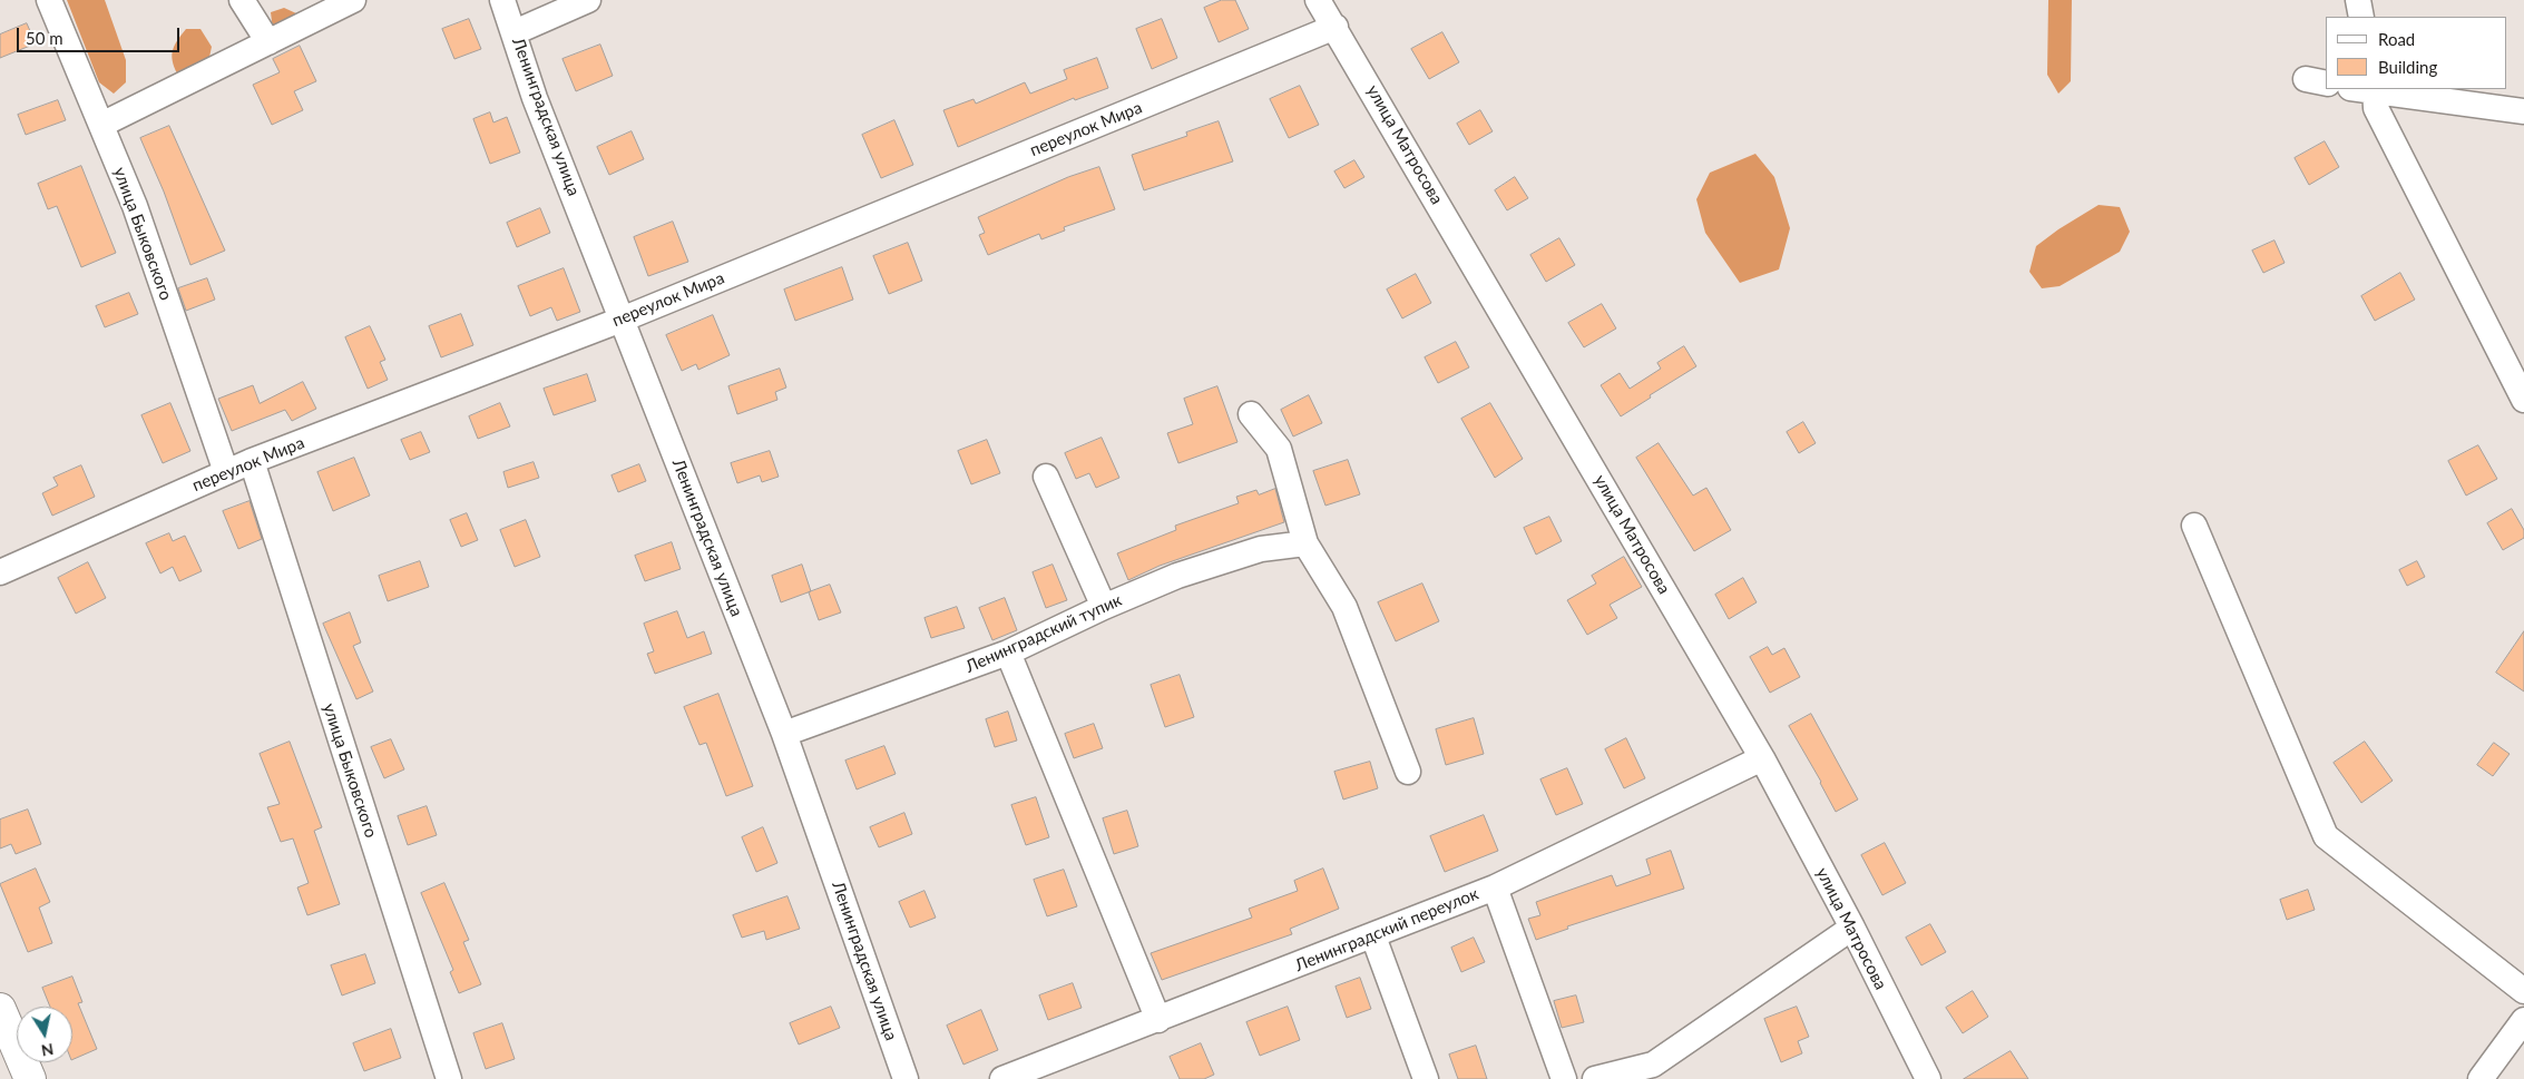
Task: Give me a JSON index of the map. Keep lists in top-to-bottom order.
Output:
{
  "streets": {
    "street": [
      "Ленинградская улица",
      "переулок Мира",
      "улица Матросова",
      "улица Быковского",
      "Ленинградский тупик",
      "Ленинградский переулок"
    ]
  },
  "crossings": [
    ["Ленинградская улица", "переулок Мира"],
    ["Ленинградская улица", "Ленинградский тупик"],
    ["переулок Мира", "улица Матросова"],
    ["переулок Мира", "улица Быковского"],
    ["улица Матросова", "Ленинградский переулок"]
  ],
  "legend": ["Road", "Building"],
  "scale_bar": "50 m",
  "north": "bottom"
}
